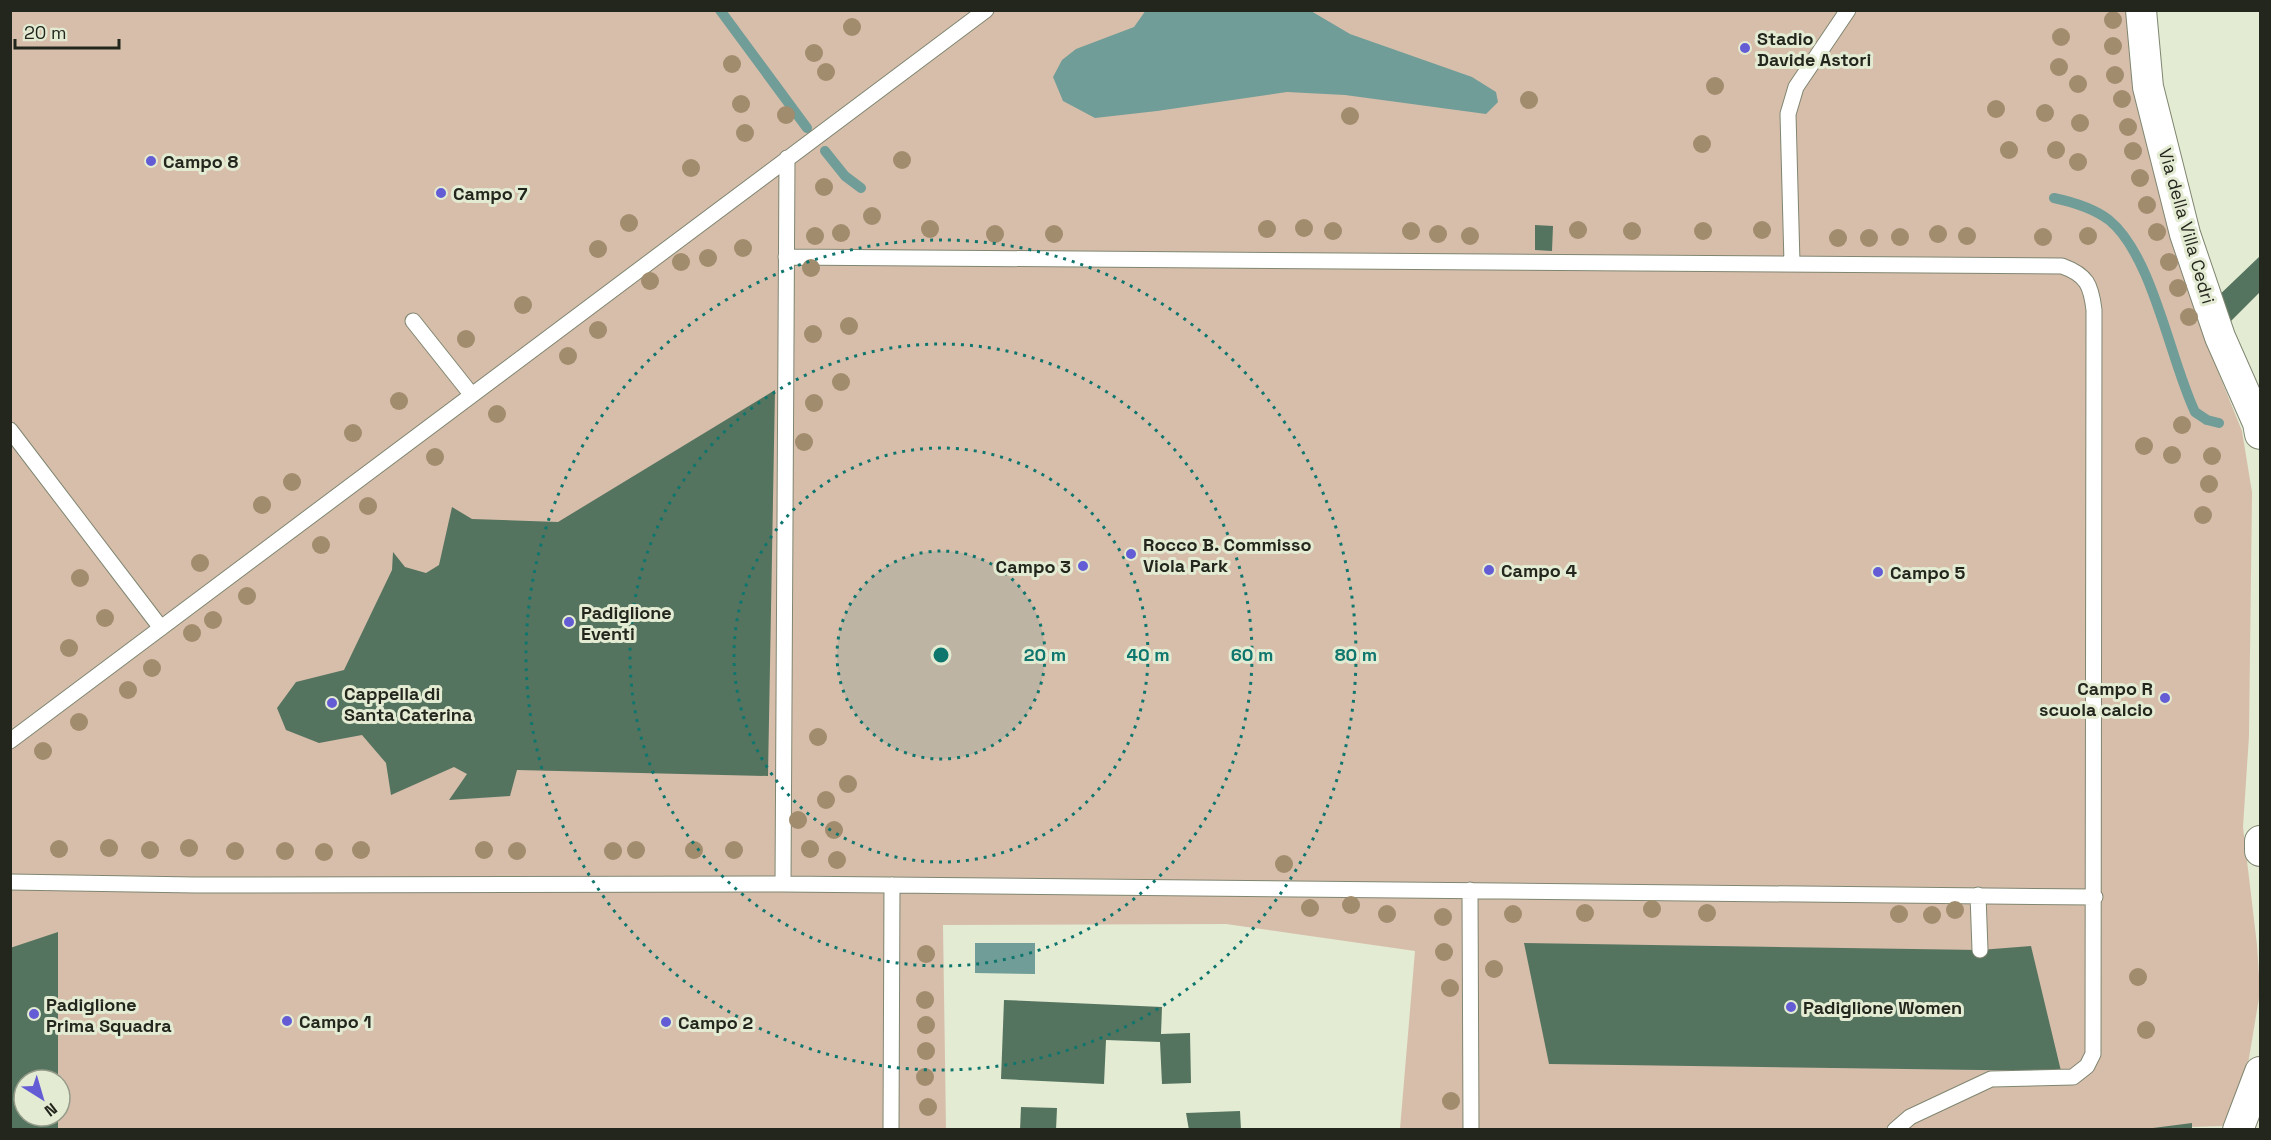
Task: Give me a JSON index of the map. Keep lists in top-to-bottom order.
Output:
{
  "streets": {
    "street": ["Via della Villa Cedri"]
  },
  "places": [
    "Stadio Davide Astori",
    "Campo 8",
    "Campo 7",
    "Rocco B. Commisso Viola Park",
    "Campo 3",
    "Campo 4",
    "Campo 5",
    "Padiglione Eventi",
    "Campo R scuola calcio",
    "Cappella di Santa Caterina",
    "Padiglione Women",
    "Padiglione Prima Squadra",
    "Campo 1",
    "Campo 2"
  ],
  "scale_bar": "20 m",
  "north": "bottom right",
  "rings": [
    "20 m",
    "40 m",
    "60 m",
    "80 m"
  ]
}
